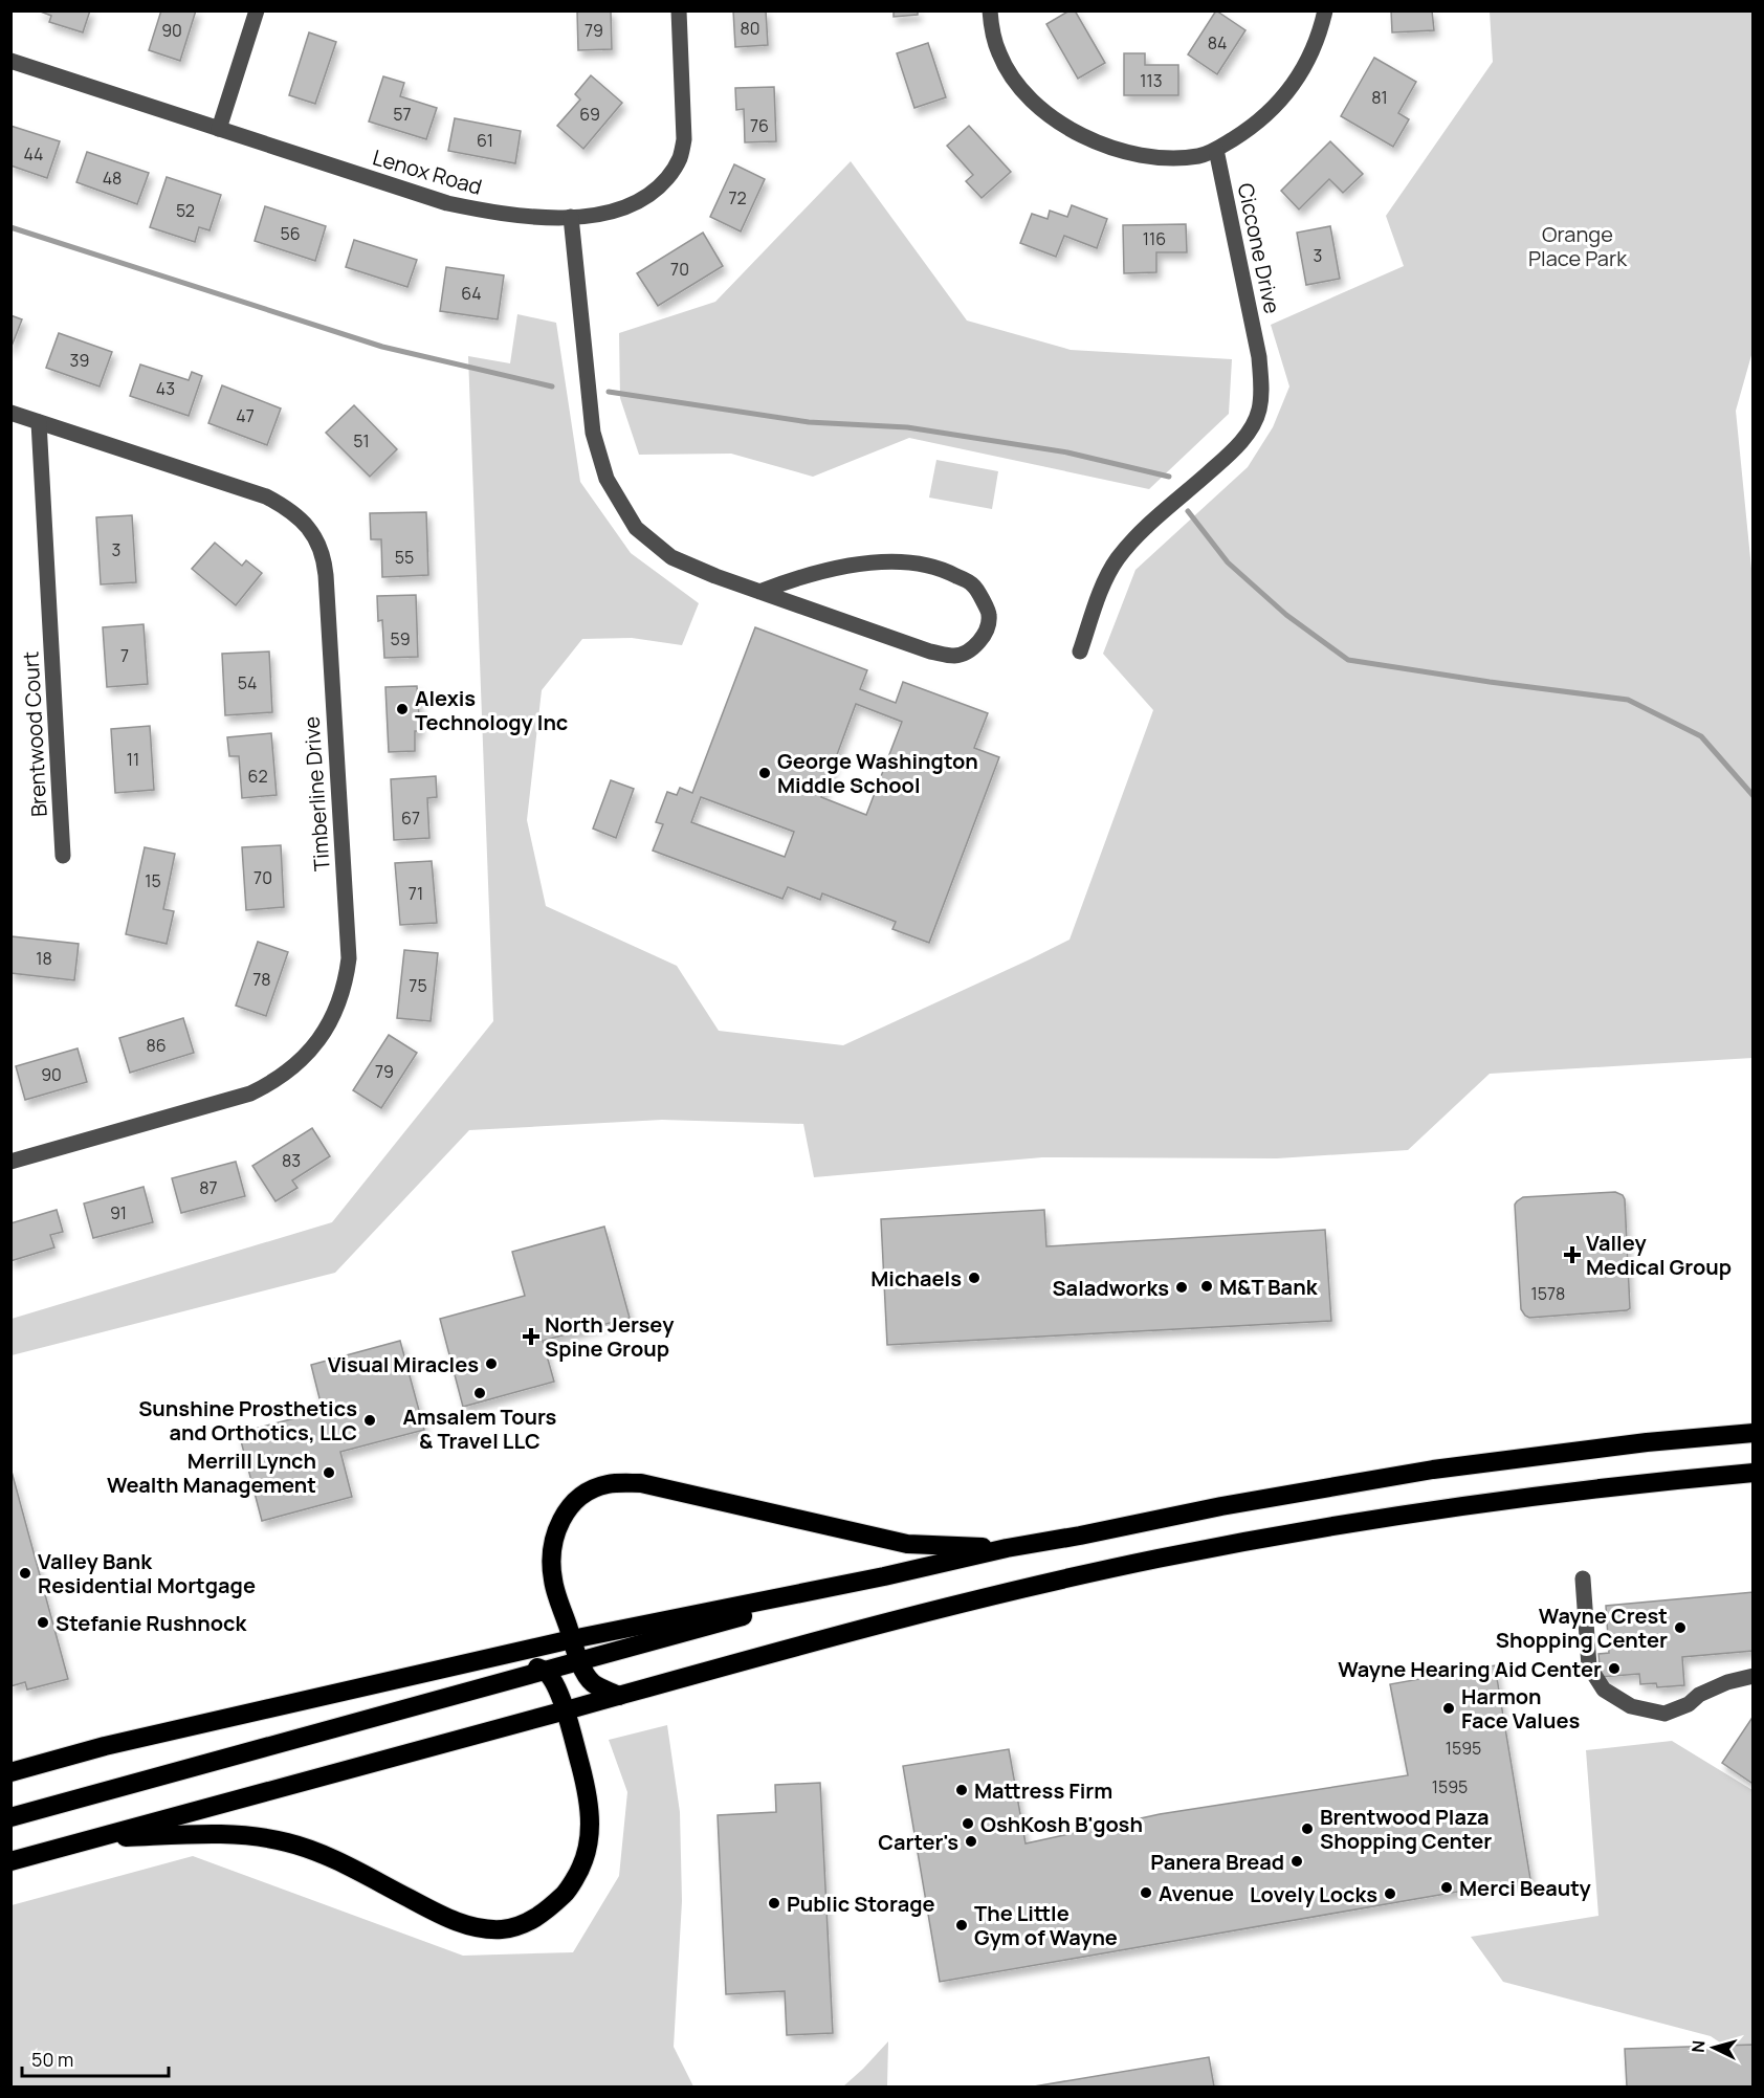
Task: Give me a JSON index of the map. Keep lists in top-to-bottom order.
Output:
{
  "streets": {
    "street": [
      "Lenox Road",
      "Ciccone Drive",
      "Brentwood Court",
      "Timberline Drive"
    ]
  },
  "crossings": [
    ["Brentwood Court", "Timberline Drive"]
  ],
  "parks": ["Orange Place Park"],
  "places": {
    "other": [
      "Alexis Technology Inc",
      "George Washington Middle School",
      "Michaels",
      "M&T Bank",
      "Saladworks",
      "Visual Miracles",
      "Amsalem Tours & Travel LLC",
      "Sunshine Prosthetics and Orthotics, LLC",
      "Merrill Lynch Wealth Management",
      "Valley Bank Residential Mortgage",
      "Stefanie Rushnock",
      "Wayne Crest Shopping Center",
      "Wayne Hearing Aid Center",
      "Harmon Face Values",
      "Mattress Firm",
      "OshKosh B'gosh",
      "Brentwood Plaza Shopping Center",
      "Carter's",
      "Panera Bread",
      "Merci Beauty",
      "Avenue",
      "Lovely Locks",
      "Public Storage",
      "The Little Gym of Wayne"
    ],
    "health": ["Valley Medical Group", "North Jersey Spine Group"]
  },
  "house_numbers": [
    "80",
    "90",
    "79",
    "84",
    "113",
    "81",
    "57",
    "69",
    "76",
    "61",
    "44",
    "48",
    "72",
    "52",
    "56",
    "116",
    "3",
    "70",
    "64",
    "39",
    "43",
    "47",
    "51",
    "3",
    "55",
    "59",
    "7",
    "54",
    "11",
    "62",
    "67",
    "70",
    "15",
    "71",
    "18",
    "78",
    "75",
    "86",
    "79",
    "90",
    "83",
    "87",
    "91",
    "1578",
    "1595",
    "1595"
  ],
  "scale_bar": "50 m",
  "north": "left"
}
